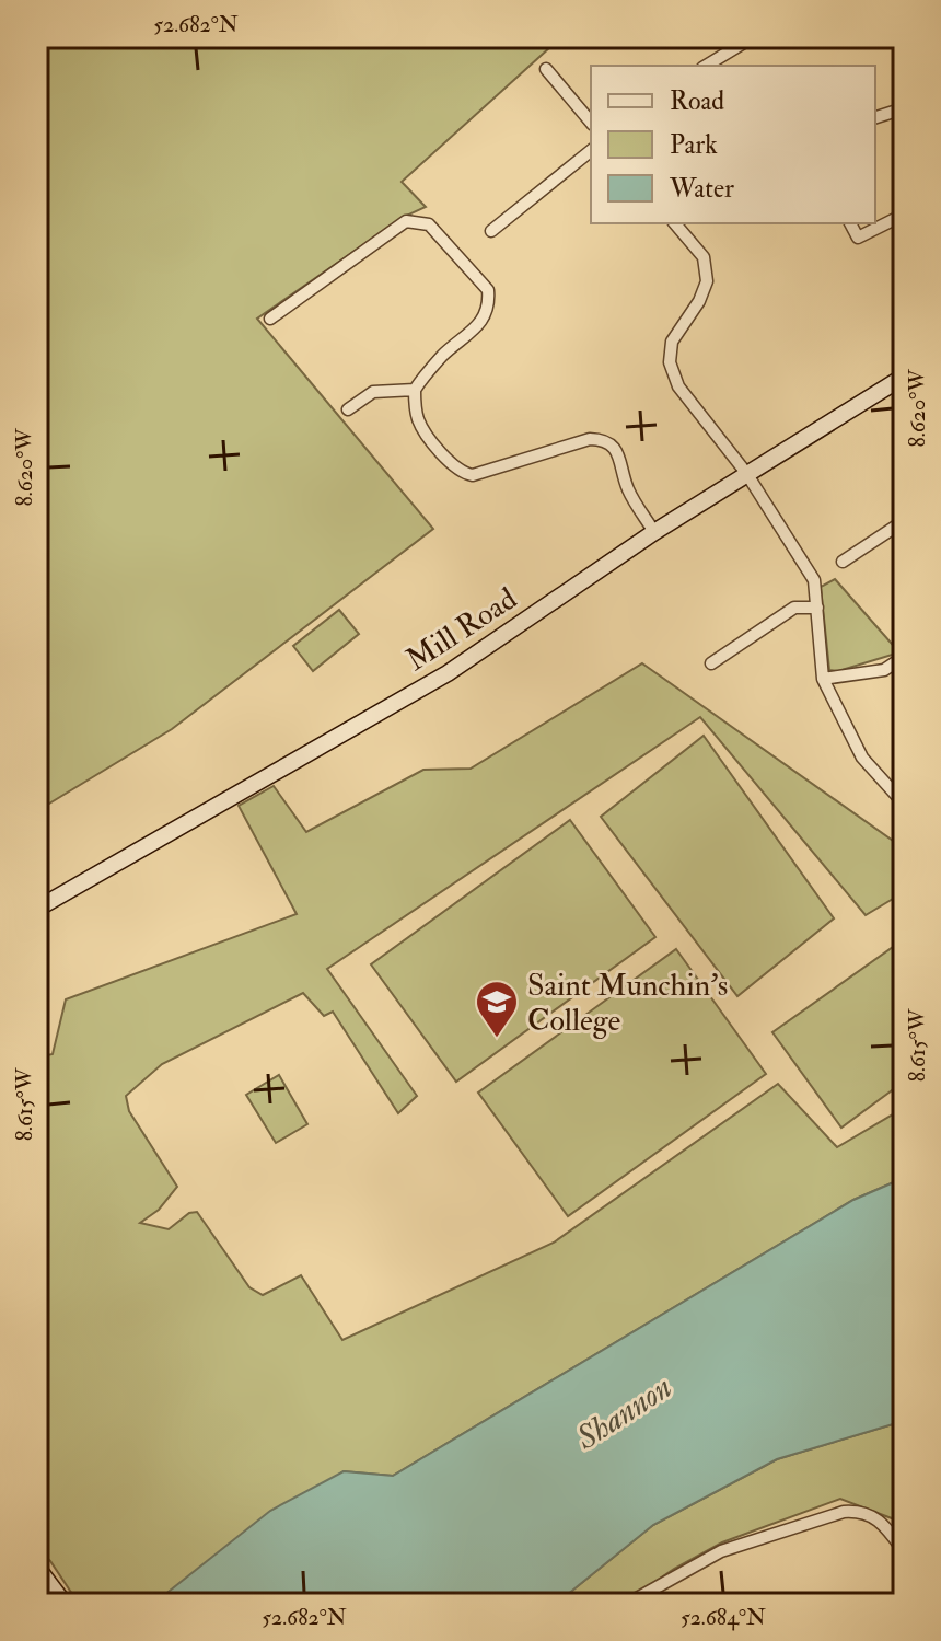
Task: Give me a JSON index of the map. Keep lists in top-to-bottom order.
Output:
{
  "streets": {
    "street": ["Mill Road"]
  },
  "water": ["Shannon"],
  "places": {
    "school or university": ["Saint Munchin's College"]
  },
  "legend": ["Road", "Park", "Water"],
  "coordinates": [
    "52.682°N",
    "8.620°W",
    "8.615°W",
    "52.684°N"
  ]
}
